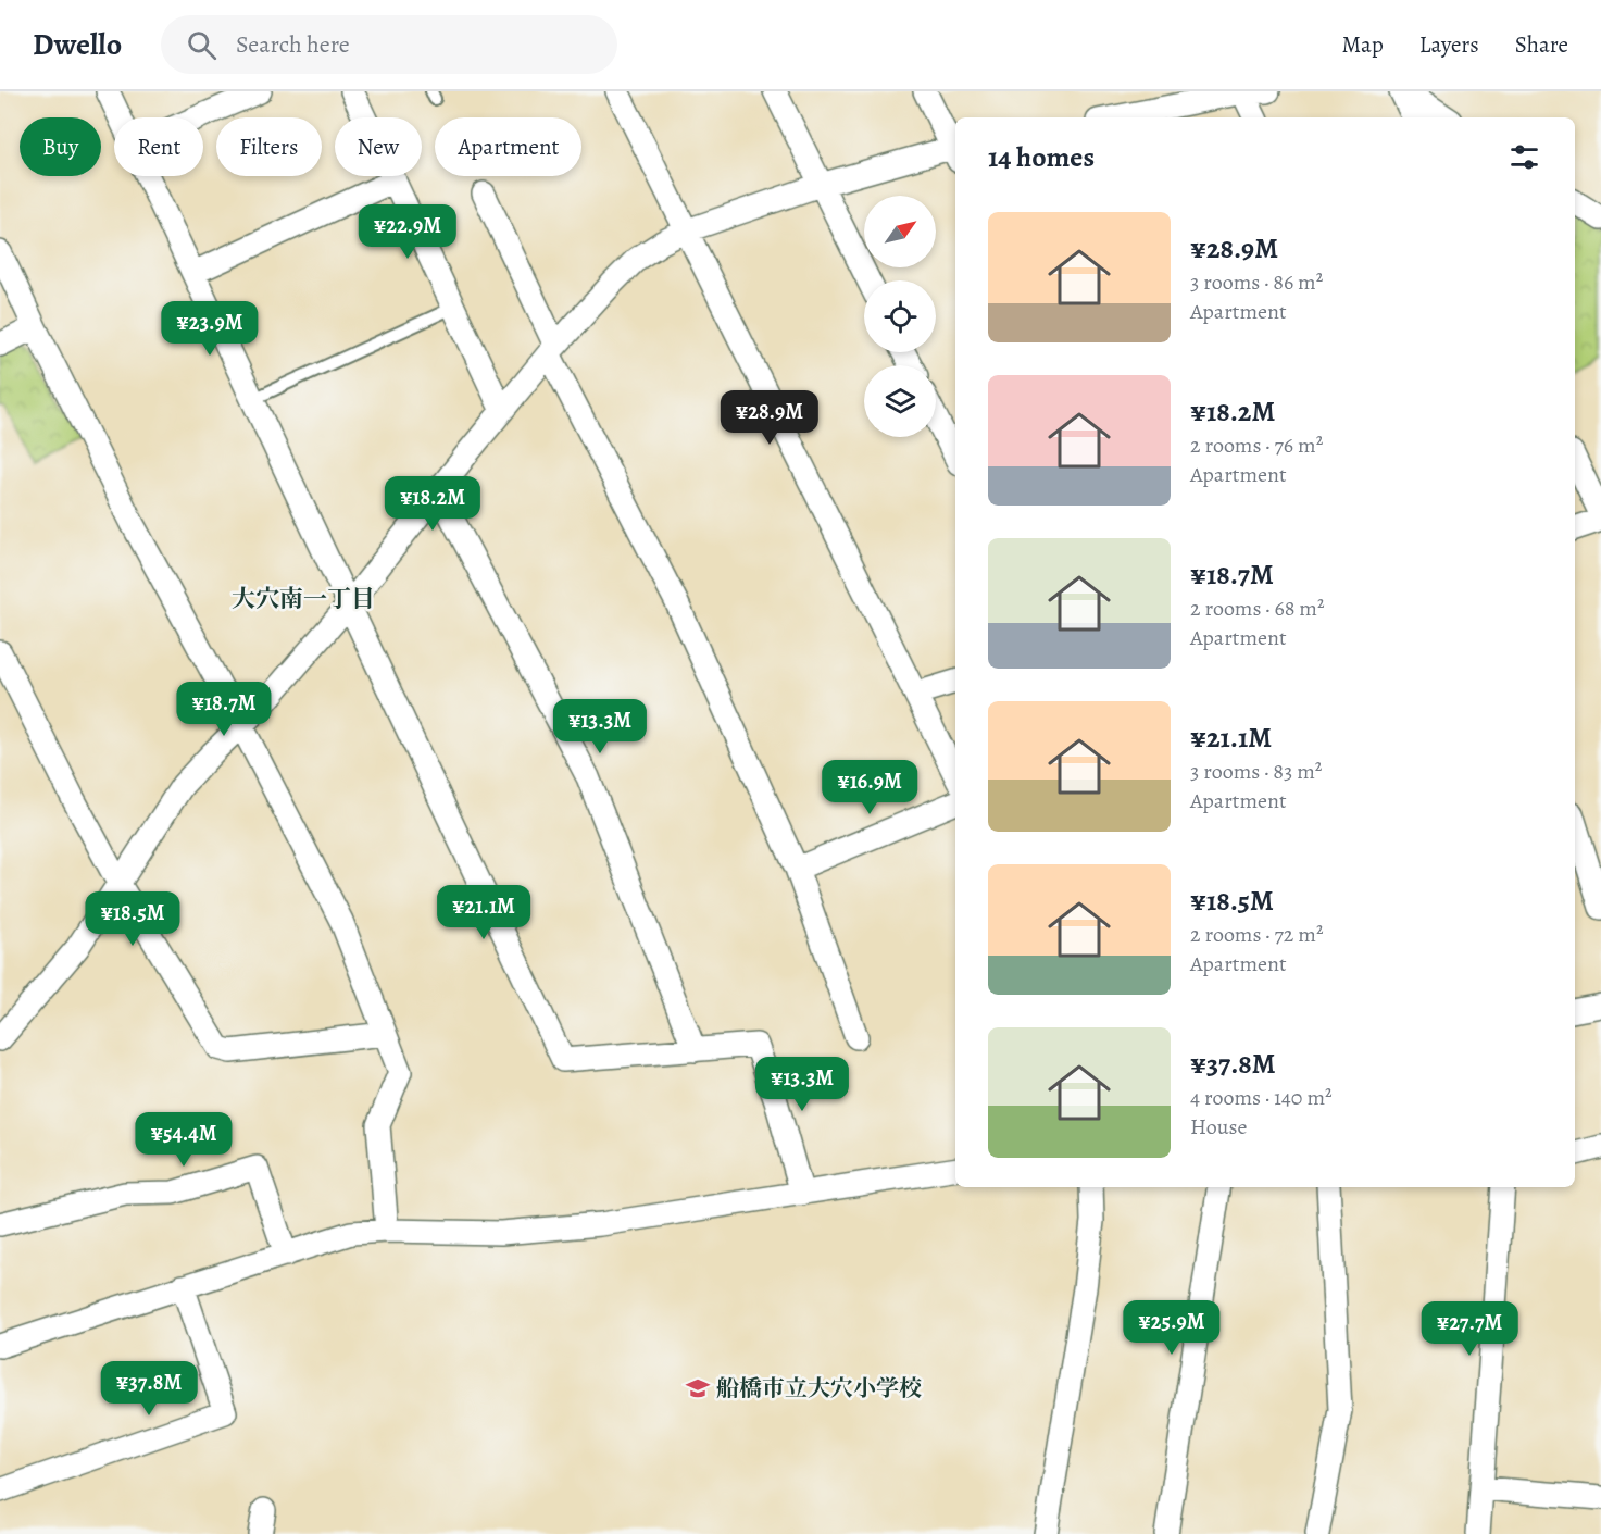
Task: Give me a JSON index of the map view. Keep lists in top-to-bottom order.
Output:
{
  "districts": ["大穴南一丁目"],
  "places": {
    "school or university": ["船橋市立大穴小学校"]
  },
  "north": "top right",
  "page": {
    "header": "Dwello",
    "search": "Search here",
    "nav": ["Map", "Layers", "Share"],
    "chip": [
      "Buy",
      "Rent",
      "Filters",
      "New",
      "Apartment"
    ],
    "heading": "14 homes",
    "list": [
      {
        "name": "¥28.9M",
        "note": "3 rooms · 86 m² · Apartment"
      },
      {
        "name": "¥18.2M",
        "note": "2 rooms · 76 m² · Apartment"
      },
      {
        "name": "¥18.7M",
        "note": "2 rooms · 68 m² · Apartment"
      },
      {
        "name": "¥21.1M",
        "note": "3 rooms · 83 m² · Apartment"
      },
      {
        "name": "¥18.5M",
        "note": "2 rooms · 72 m² · Apartment"
      },
      {
        "name": "¥37.8M",
        "note": "4 rooms · 140 m² · House"
      }
    ],
    "price": [
      "¥22.9M",
      "¥23.9M",
      "¥28.9M",
      "¥18.2M",
      "¥18.7M",
      "¥13.3M",
      "¥16.9M",
      "¥21.1M",
      "¥18.5M",
      "¥13.3M",
      "¥54.4M",
      "¥25.9M",
      "¥27.7M",
      "¥37.8M"
    ]
  }
}
